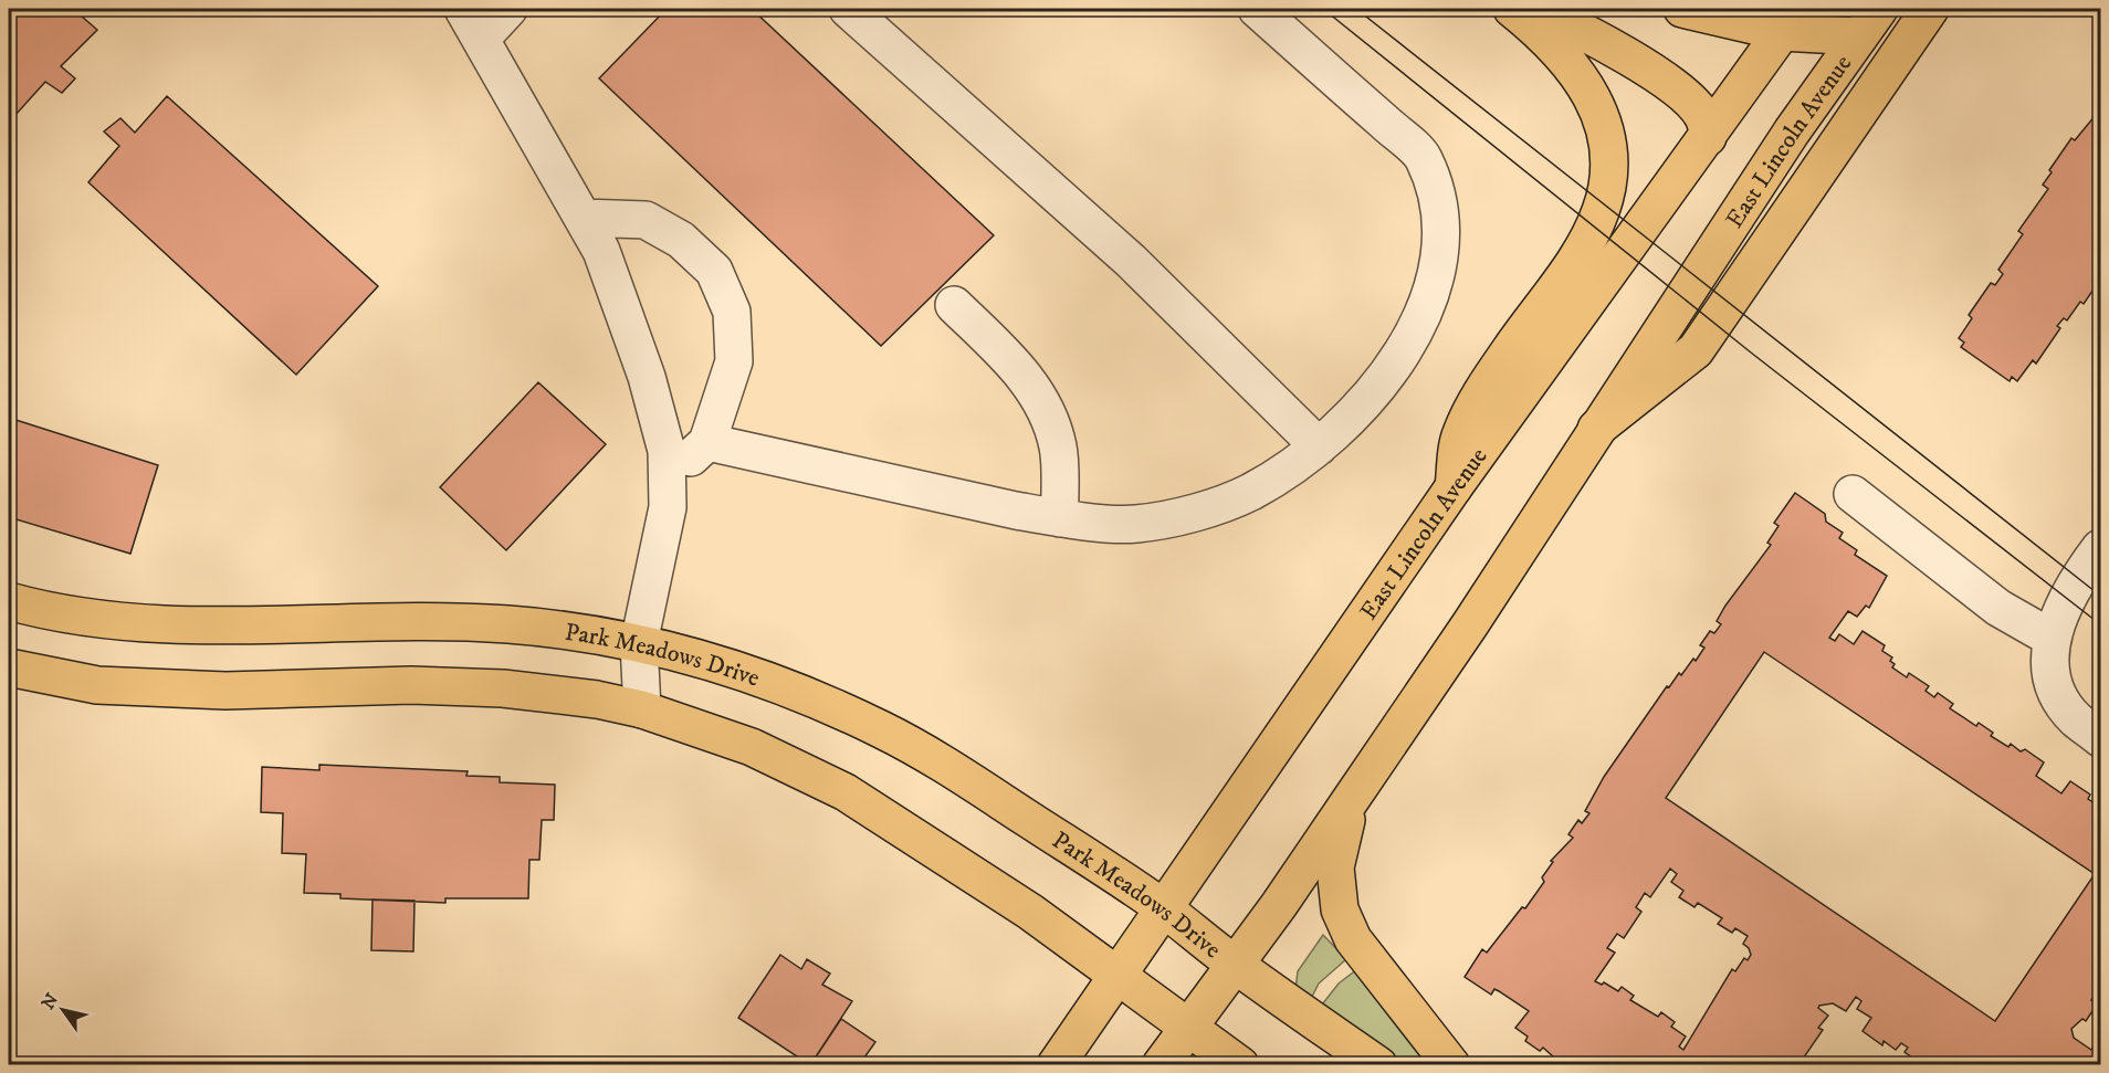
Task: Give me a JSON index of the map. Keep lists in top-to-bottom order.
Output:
{
  "streets": {
    "main road": ["East Lincoln Avenue", "Park Meadows Drive"]
  },
  "crossings": [
    ["East Lincoln Avenue", "Park Meadows Drive"]
  ],
  "north": "top left"
}
